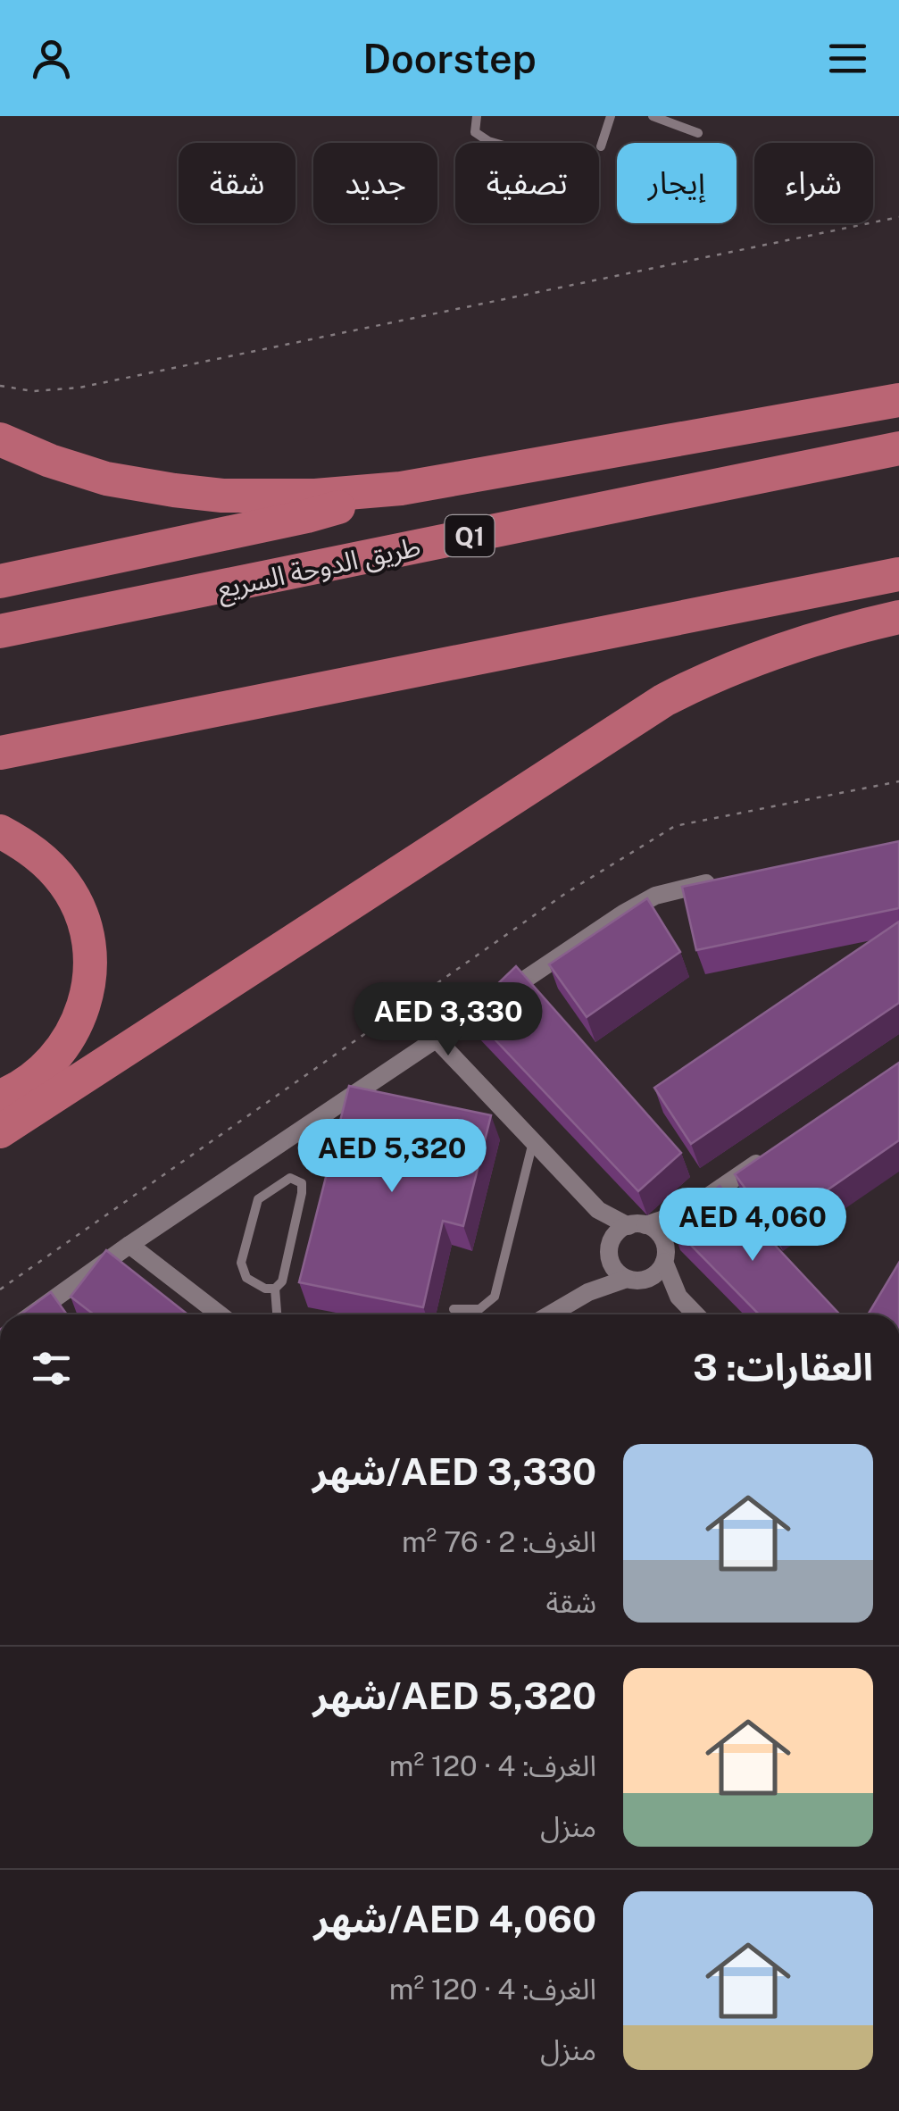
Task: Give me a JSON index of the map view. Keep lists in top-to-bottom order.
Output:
{
  "streets": {
    "highway": ["Q1", "طريق الدوحة السريع"]
  },
  "page": {
    "header": "Doorstep",
    "chip": [
      "شراء",
      "إيجار",
      "تصفية",
      "جديد",
      "شقة"
    ],
    "price": ["AED 3,330", "AED 5,320", "AED 4,060"],
    "heading": "العقارات: 3",
    "list": [
      {
        "name": "AED 3,330/شهر",
        "note": "الغرف: 2 · 76 m² · شقة"
      },
      {
        "name": "AED 5,320/شهر",
        "note": "الغرف: 4 · 120 m² · منزل"
      },
      {
        "name": "AED 4,060/شهر",
        "note": "الغرف: 4 · 120 m² · منزل"
      }
    ]
  }
}
